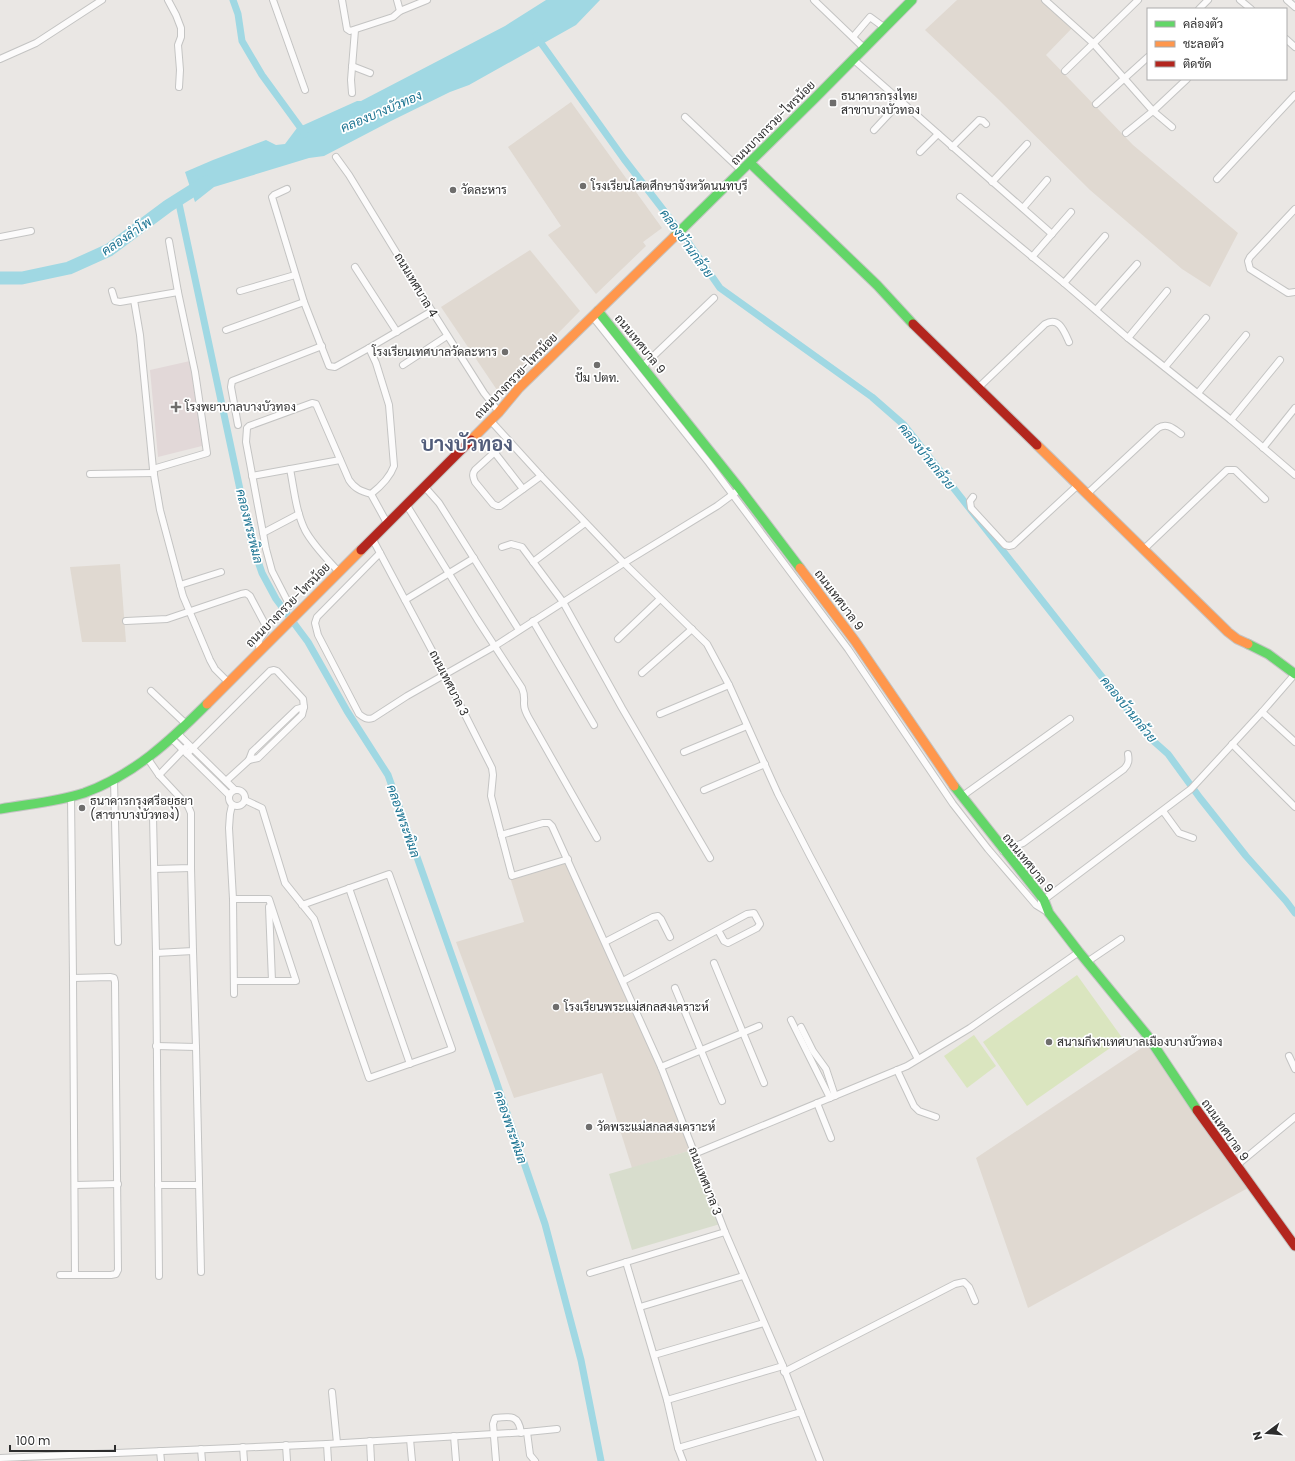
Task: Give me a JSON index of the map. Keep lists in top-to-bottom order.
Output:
{
  "streets": {
    "street": [
      "ถนนบางกรวย-ไทรน้อย",
      "ถนนเทศบาล 4",
      "ถนนเทศบาล 9",
      "ถนนเทศบาล 3"
    ]
  },
  "crossings": [
    ["ถนนบางกรวย-ไทรน้อย", "ถนนเทศบาล 4"],
    ["ถนนบางกรวย-ไทรน้อย", "ถนนเทศบาล 9"],
    ["ถนนบางกรวย-ไทรน้อย", "ถนนเทศบาล 3"]
  ],
  "districts": ["บางบัวทอง"],
  "water": [
    "คลองบางบัวทอง",
    "คลองลำโพ",
    "คลองบ้านกล้วย",
    "คลองพระพิมล"
  ],
  "places": {
    "transit": ["ธนาคารกรุงไทย สาขาบางบัวทอง"],
    "other": [
      "โรงเรียนโสตศึกษาจังหวัดนนทบุรี",
      "วัดละหาร",
      "โรงเรียนเทศบาลวัดละหาร",
      "ปั๊ม ปตท.",
      "ธนาคารกรุงศรีอยุธยา (สาขาบางบัวทอง)",
      "โรงเรียนพระแม่สกลสงเคราะห์",
      "สนามกีฬาเทศบาลเมืองบางบัวทอง",
      "วัดพระแม่สกลสงเคราะห์"
    ],
    "health": ["โรงพยาบาลบางบัวทอง"]
  },
  "legend": ["คล่องตัว", "ชะลอตัว", "ติดขัด"],
  "scale_bar": "100 m",
  "north": "left"
}
